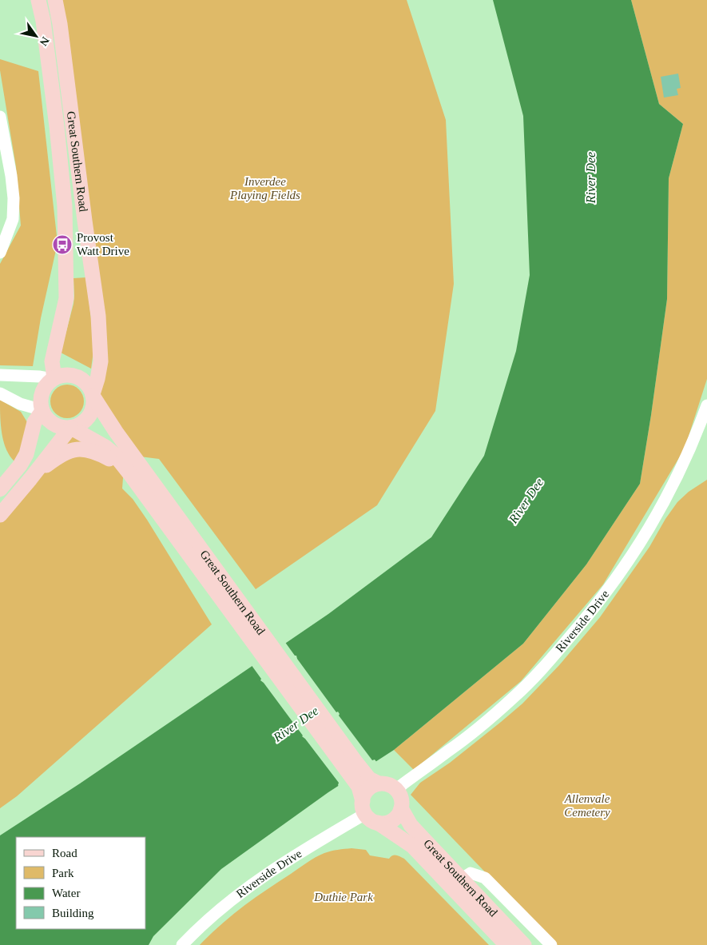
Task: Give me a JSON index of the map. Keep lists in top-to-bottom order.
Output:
{
  "streets": {
    "main road": ["Great Southern Road"],
    "street": ["Riverside Drive"]
  },
  "crossings": [
    ["Great Southern Road", "Riverside Drive"]
  ],
  "water": ["River Dee"],
  "parks": ["Inverdee Playing Fields", "Allenvale Cemetery", "Duthie Park"],
  "places": {
    "bus stop": ["Provost Watt Drive"]
  },
  "legend": [
    "Road",
    "Park",
    "Water",
    "Building"
  ],
  "north": "bottom right"
}
